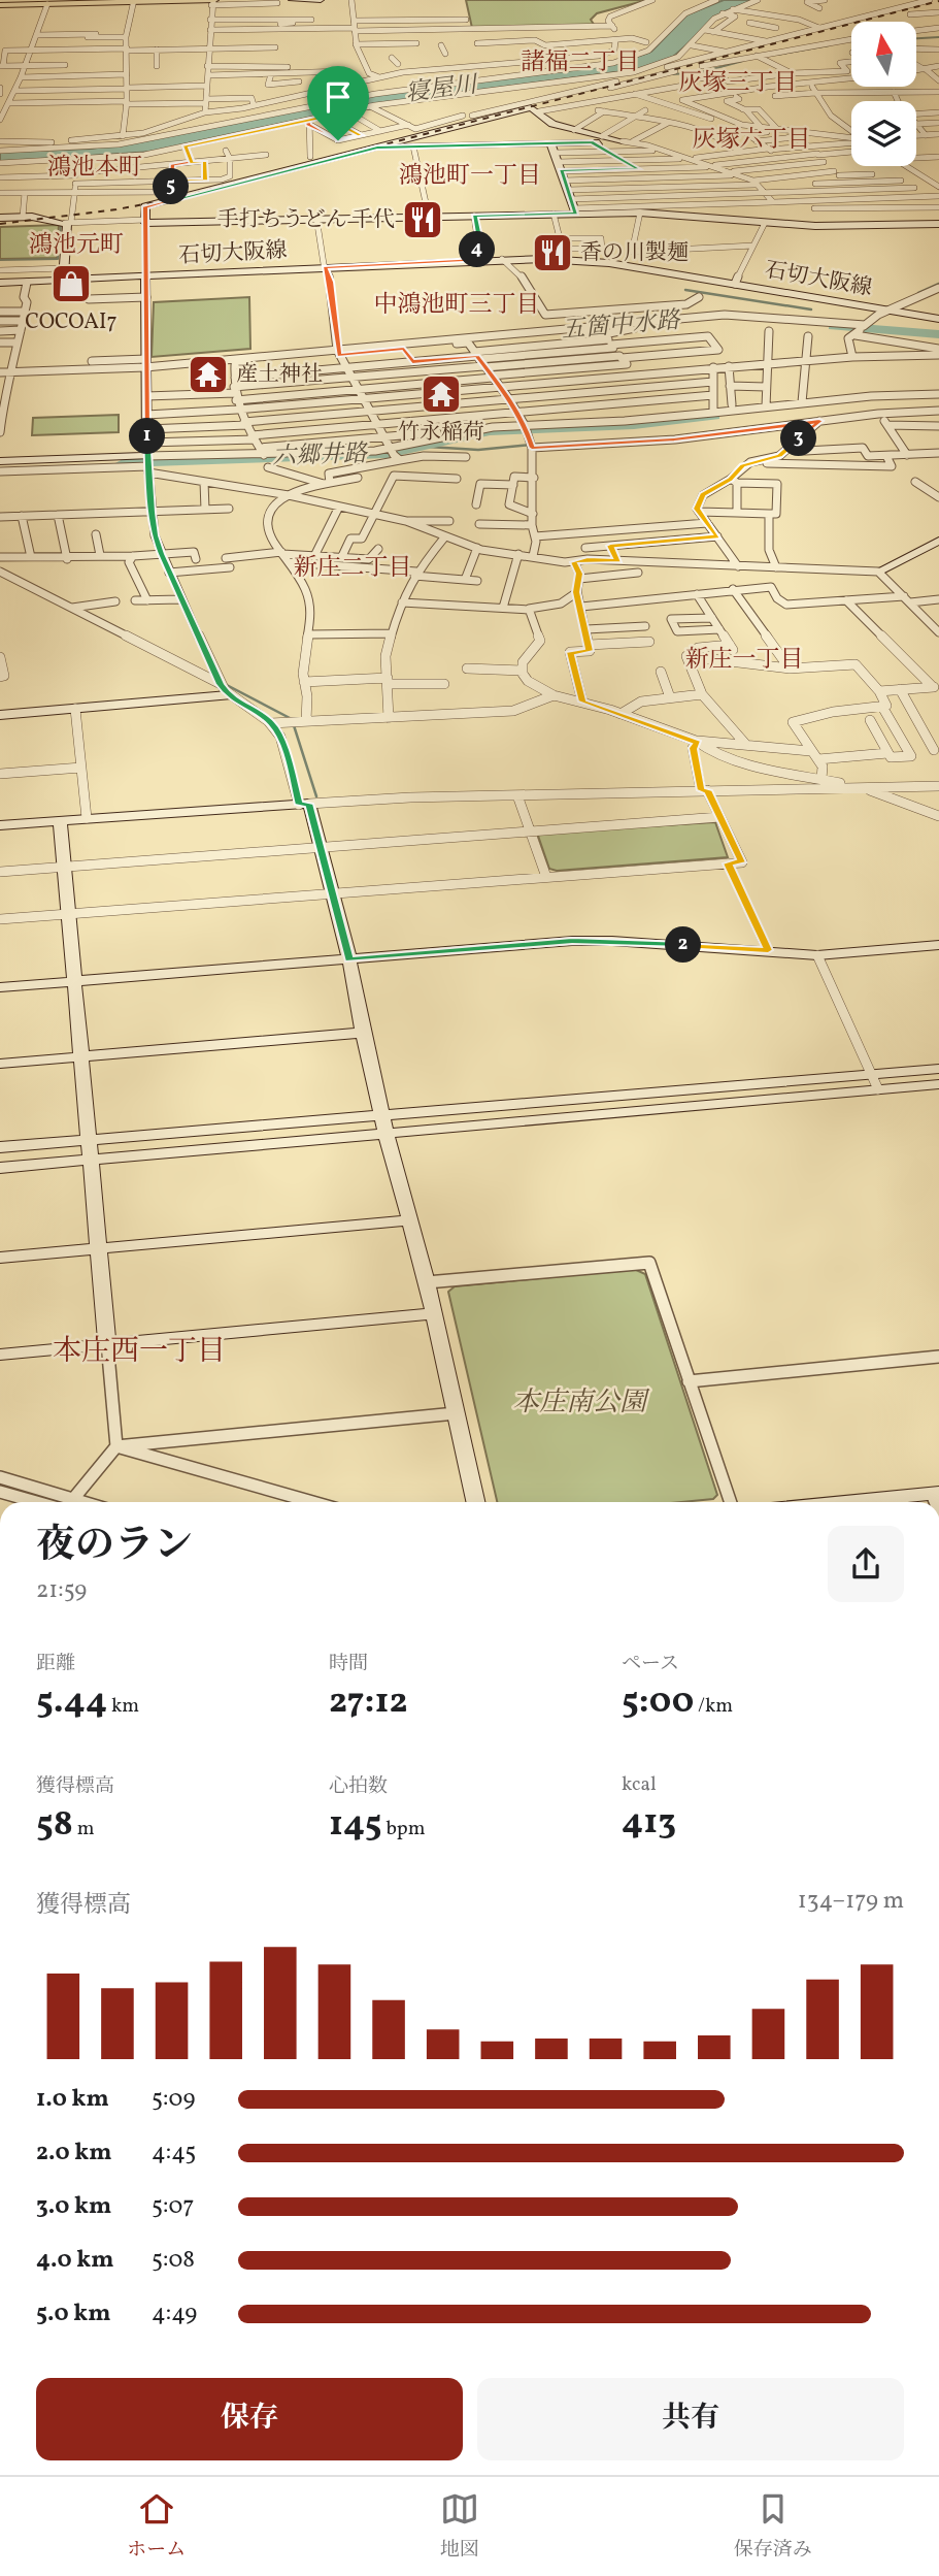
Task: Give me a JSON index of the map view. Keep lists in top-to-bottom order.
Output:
{
  "streets": {
    "street": ["石切大阪線"]
  },
  "districts": [
    "諸福二丁目",
    "灰塚三丁目",
    "灰塚六丁目",
    "鴻池本町",
    "鴻池町一丁目",
    "鴻池元町",
    "中鴻池町三丁目",
    "新庄二丁目",
    "新庄一丁目",
    "本庄西一丁目"
  ],
  "water": ["寝屋川", "五箇中水路", "六郷井路"],
  "parks": ["本庄南公園"],
  "places": {
    "restaurant": ["手打ちうどん 千代", "香の川製麺"],
    "shop": ["COCOAI7"],
    "temple": ["産土神社", "竹永稲荷"]
  },
  "north": "top",
  "page": {
    "pins": [
      "5",
      "4",
      "1",
      "3",
      "2"
    ],
    "heading": ["夜のラン", "21:59"],
    "stats": [
      ["距離", "5.44 km"],
      ["時間", "27:12"],
      ["ペース", "5:00 /km"],
      ["獲得標高", "58 m"],
      ["心拍数", "145 bpm"],
      ["kcal", "413"]
    ],
    "chart": ["獲得標高", "134–179 m"],
    "list": [
      {
        "name": "1.0 km",
        "note": "5:09"
      },
      {
        "name": "2.0 km",
        "note": "4:45"
      },
      {
        "name": "3.0 km",
        "note": "5:07"
      },
      {
        "name": "4.0 km",
        "note": "5:08"
      },
      {
        "name": "5.0 km",
        "note": "4:49"
      }
    ],
    "buttons": ["保存", "共有"],
    "tabs": ["ホーム", "地図", "保存済み"]
  }
}
